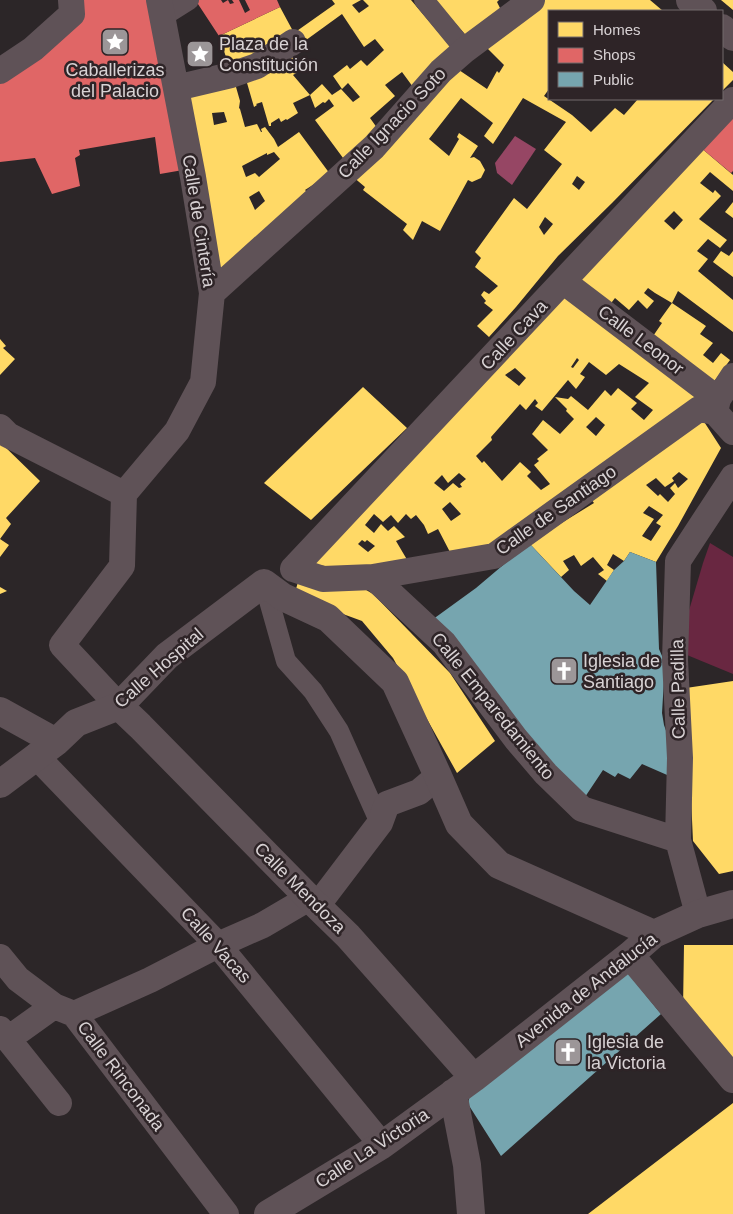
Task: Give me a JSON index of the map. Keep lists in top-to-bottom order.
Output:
{
  "streets": {
    "street": [
      "Calle Ignacio Soto",
      "Calle de Cintería",
      "Calle Cava",
      "Calle Leonor",
      "Calle de Santiago",
      "Calle Hospital",
      "Calle Padilla",
      "Calle Emparedamiento",
      "Calle Mendoza",
      "Calle Vacas",
      "Avenida de Andalucía",
      "Calle Rinconada",
      "Calle La Victoria"
    ]
  },
  "crossings": [
    ["Calle Ignacio Soto", "Calle de Cintería"],
    ["Calle Cava", "Calle Leonor"],
    ["Calle Cava", "Calle de Santiago"],
    ["Calle Cava", "Calle Hospital"],
    ["Calle Leonor", "Calle de Santiago"],
    ["Calle de Santiago", "Calle Hospital"],
    ["Calle de Santiago", "Calle Emparedamiento"],
    ["Calle Hospital", "Calle Mendoza"],
    ["Calle Hospital", "Calle Vacas"],
    ["Calle Padilla", "Calle Emparedamiento"],
    ["Calle Padilla", "Avenida de Andalucía"],
    ["Calle Mendoza", "Avenida de Andalucía"],
    ["Calle Mendoza", "Calle La Victoria"],
    ["Calle Vacas", "Calle La Victoria"],
    ["Avenida de Andalucía", "Calle La Victoria"]
  ],
  "places": {
    "place": ["Caballerizas del Palacio", "Plaza de la Constitución"],
    "church": ["Iglesia de Santiago", "Iglesia de la Victoria"]
  },
  "legend": ["Homes", "Shops", "Public"]
}
